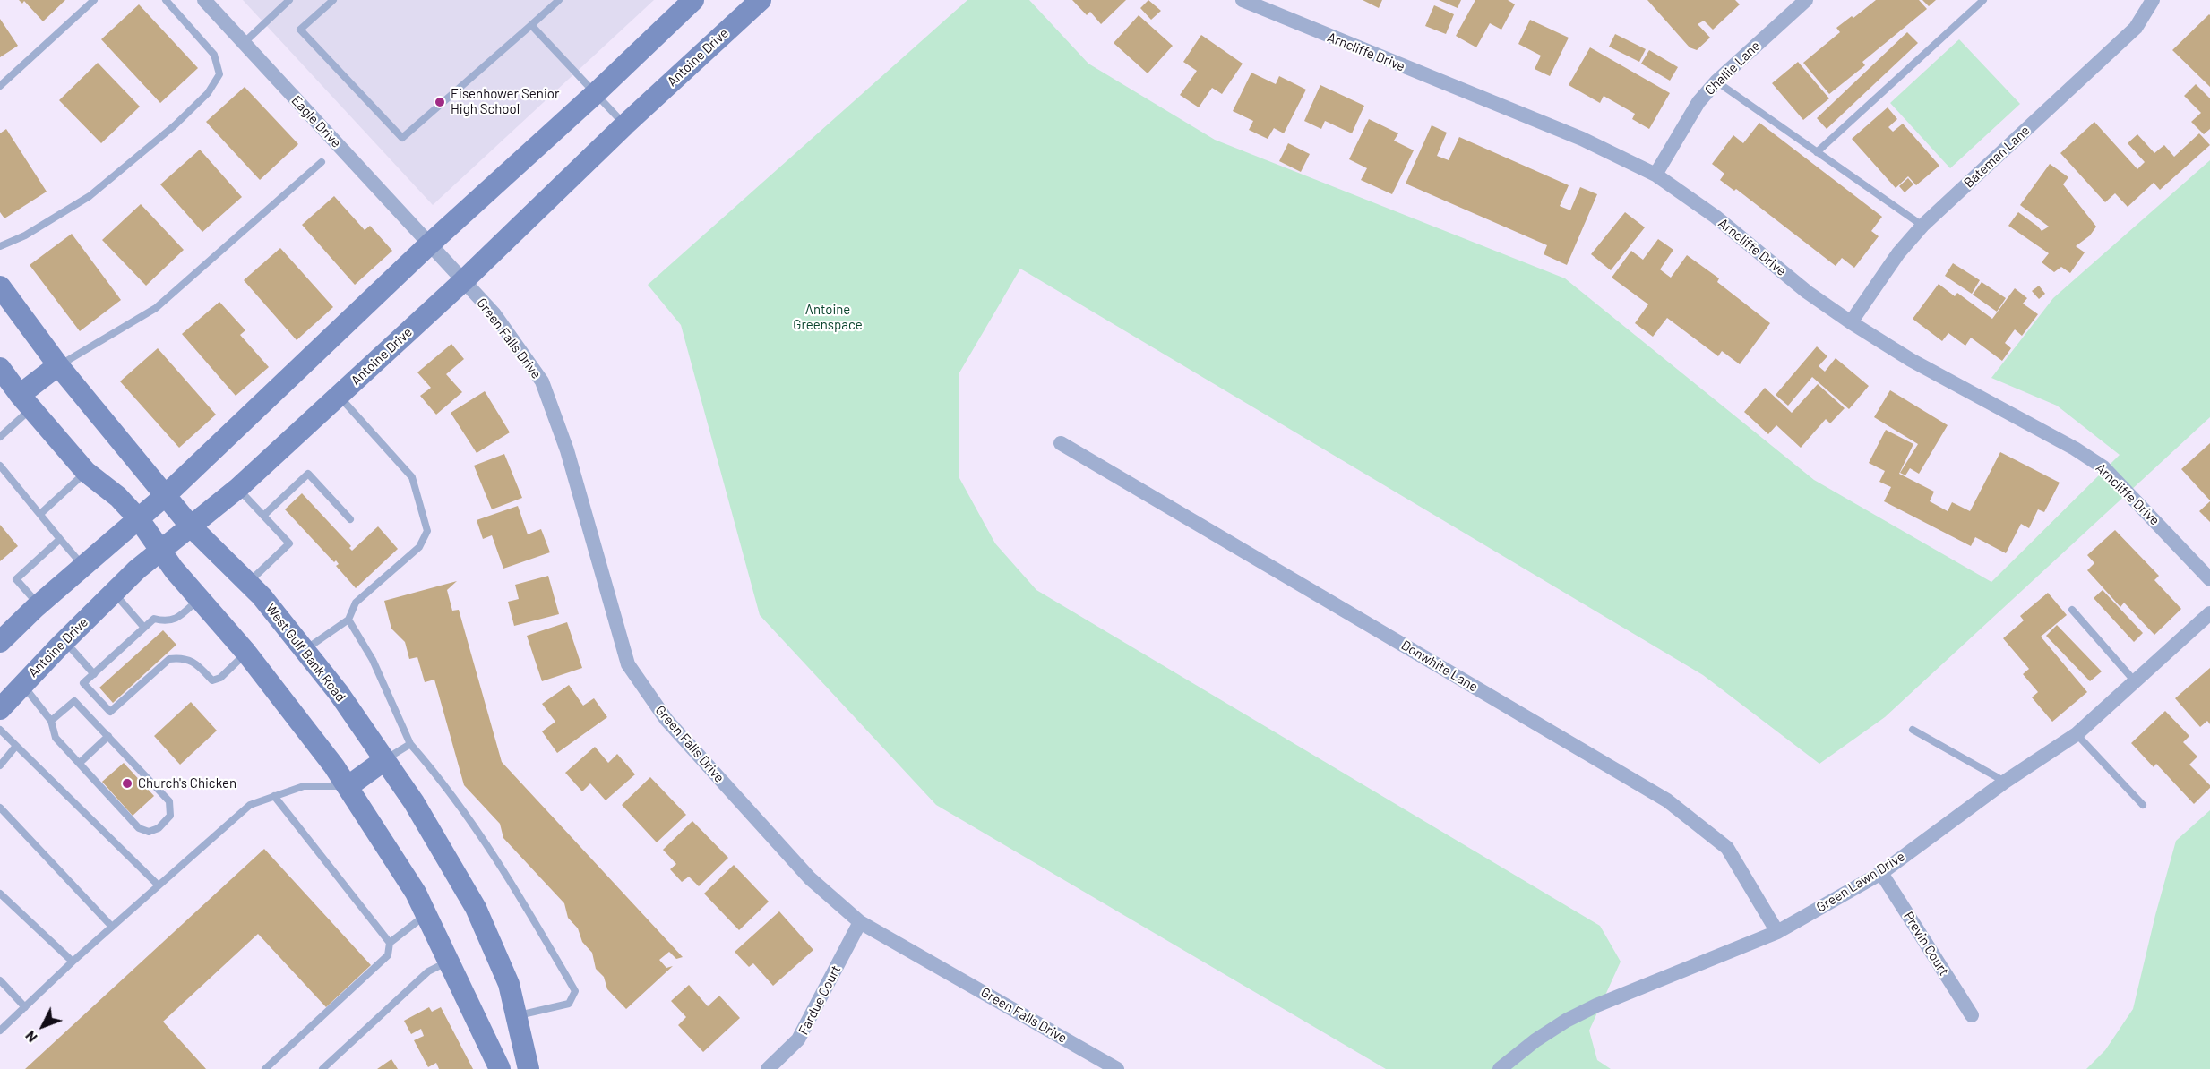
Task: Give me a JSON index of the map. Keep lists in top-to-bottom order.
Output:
{
  "streets": {
    "main road": ["Antoine Drive", "West Gulf Bank Road"],
    "street": [
      "Arncliffe Drive",
      "Challie Lane",
      "Eagle Drive",
      "Bateman Lane",
      "Green Falls Drive",
      "Donwhite Lane",
      "Green Lawn Drive",
      "Previn Court",
      "Fardue Court"
    ]
  },
  "crossings": [
    ["Arncliffe Drive", "Challie Lane"],
    ["Arncliffe Drive", "Bateman Lane"],
    ["Antoine Drive", "Green Falls Drive"],
    ["Antoine Drive", "West Gulf Bank Road"],
    ["Eagle Drive", "Green Falls Drive"],
    ["Green Falls Drive", "Fardue Court"],
    ["Donwhite Lane", "Green Lawn Drive"],
    ["Green Lawn Drive", "Previn Court"]
  ],
  "parks": ["Antoine Greenspace"],
  "places": ["Eisenhower Senior High School", "Church's Chicken"],
  "north": "bottom left"
}
